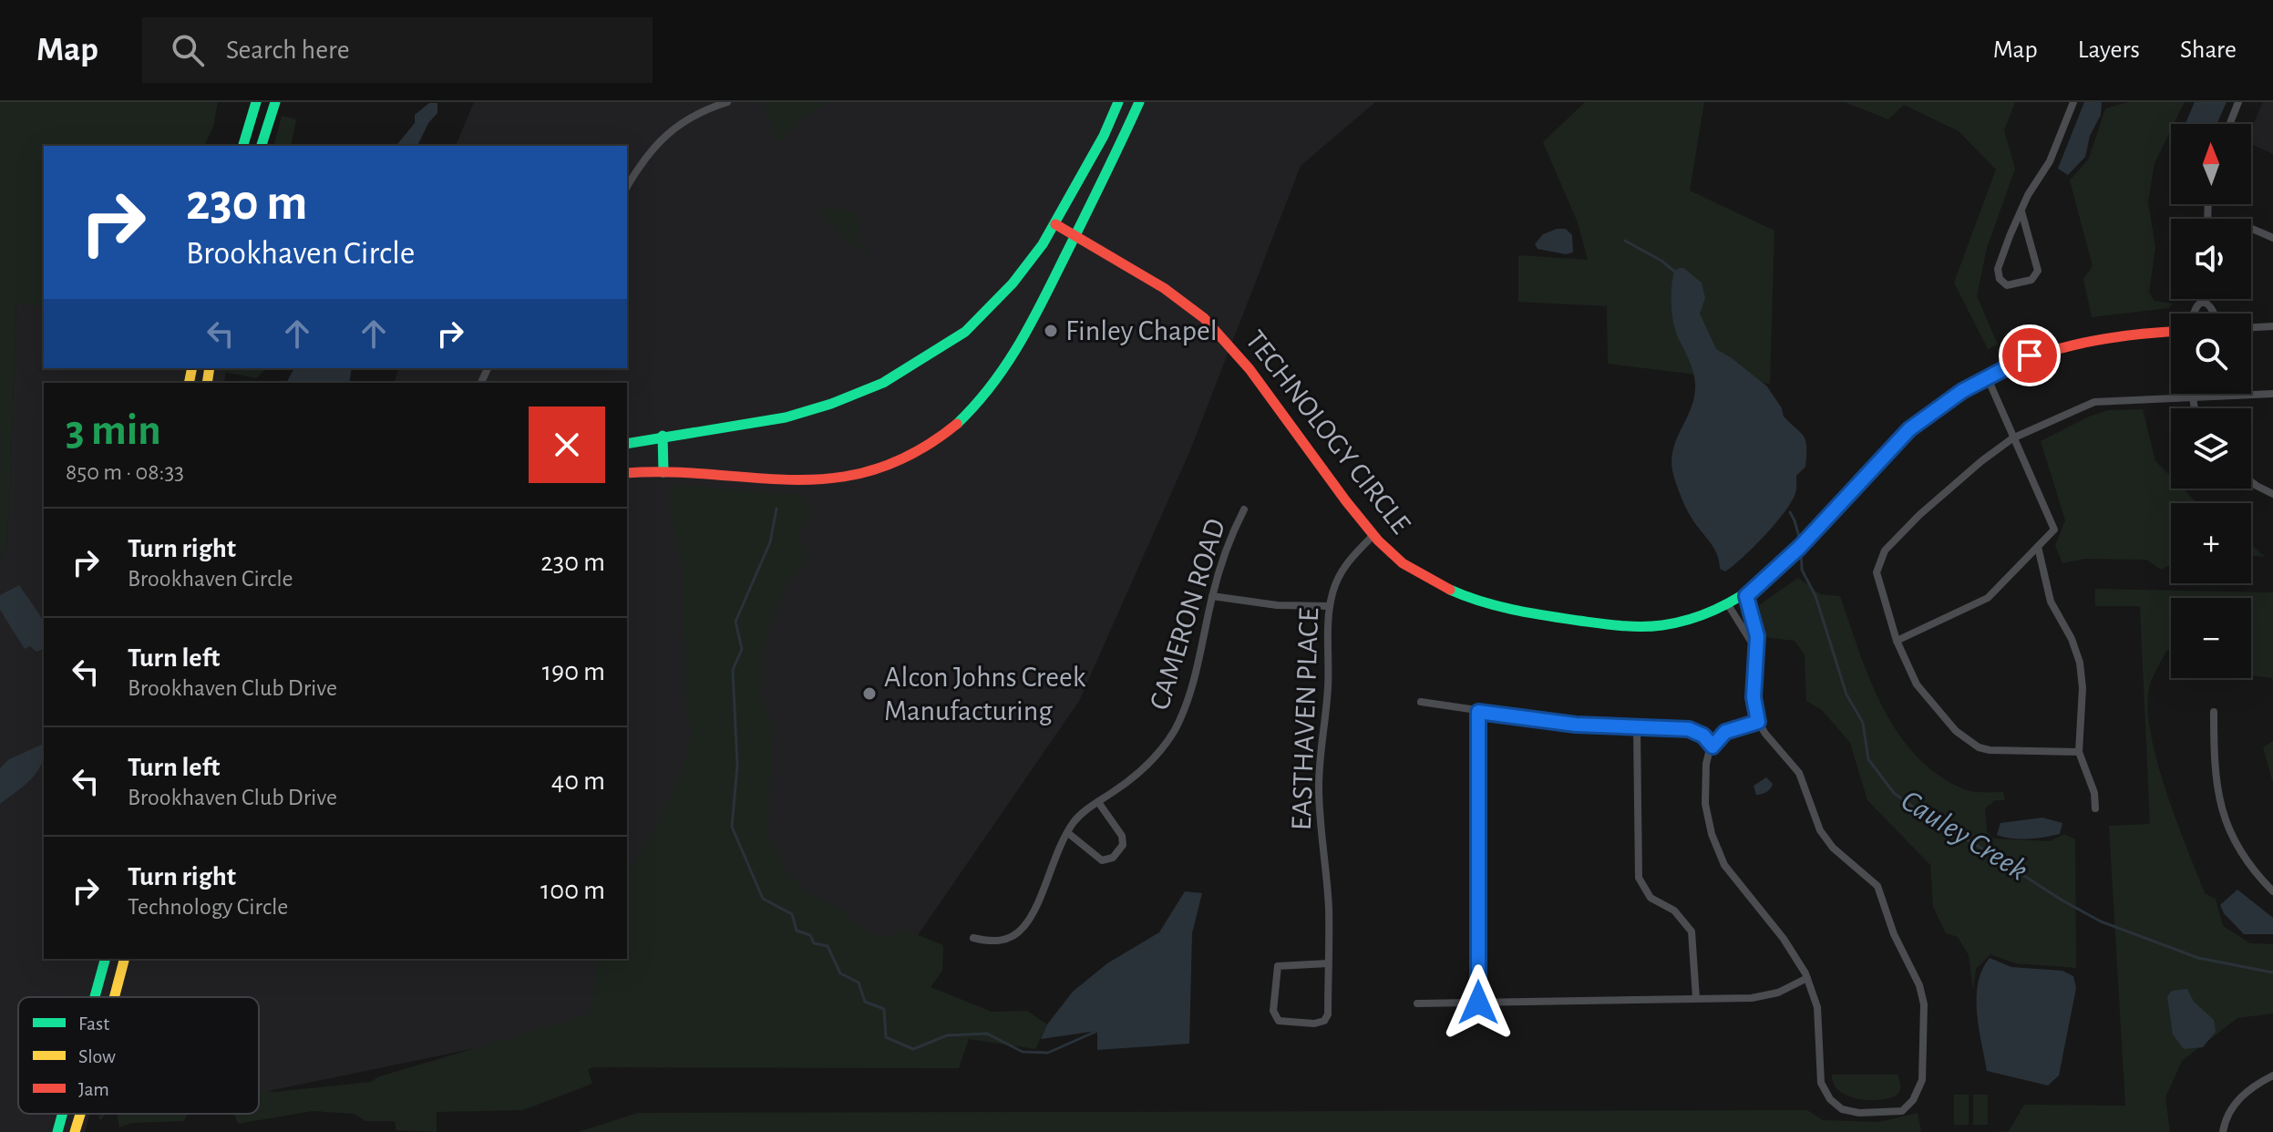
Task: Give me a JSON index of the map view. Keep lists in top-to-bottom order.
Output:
{
  "streets": {
    "main road": ["TECHNOLOGY CIRCLE"],
    "street": ["CAMERON ROAD", "EASTHAVEN PLACE"]
  },
  "crossings": [
    ["TECHNOLOGY CIRCLE", "EASTHAVEN PLACE"]
  ],
  "water": ["Cauley Creek"],
  "places": ["Finley Chapel", "Alcon Johns Creek Manufacturing"],
  "legend": ["Fast", "Slow", "Jam"],
  "north": "top",
  "page": {
    "header": "Map",
    "search": "Search here",
    "nav": ["Map", "Layers", "Share"],
    "map_buttons": ["+", "−"],
    "turn": ["230 m", "Brookhaven Circle"],
    "heading": ["3 min", "850 m · 08:33"],
    "list": [
      {
        "name": "Turn right",
        "note": "Brookhaven Circle",
        "value": "230 m"
      },
      {
        "name": "Turn left",
        "note": "Brookhaven Club Drive",
        "value": "190 m"
      },
      {
        "name": "Turn left",
        "note": "Brookhaven Club Drive",
        "value": "40 m"
      },
      {
        "name": "Turn right",
        "note": "Technology Circle",
        "value": "100 m"
      }
    ]
  }
}
